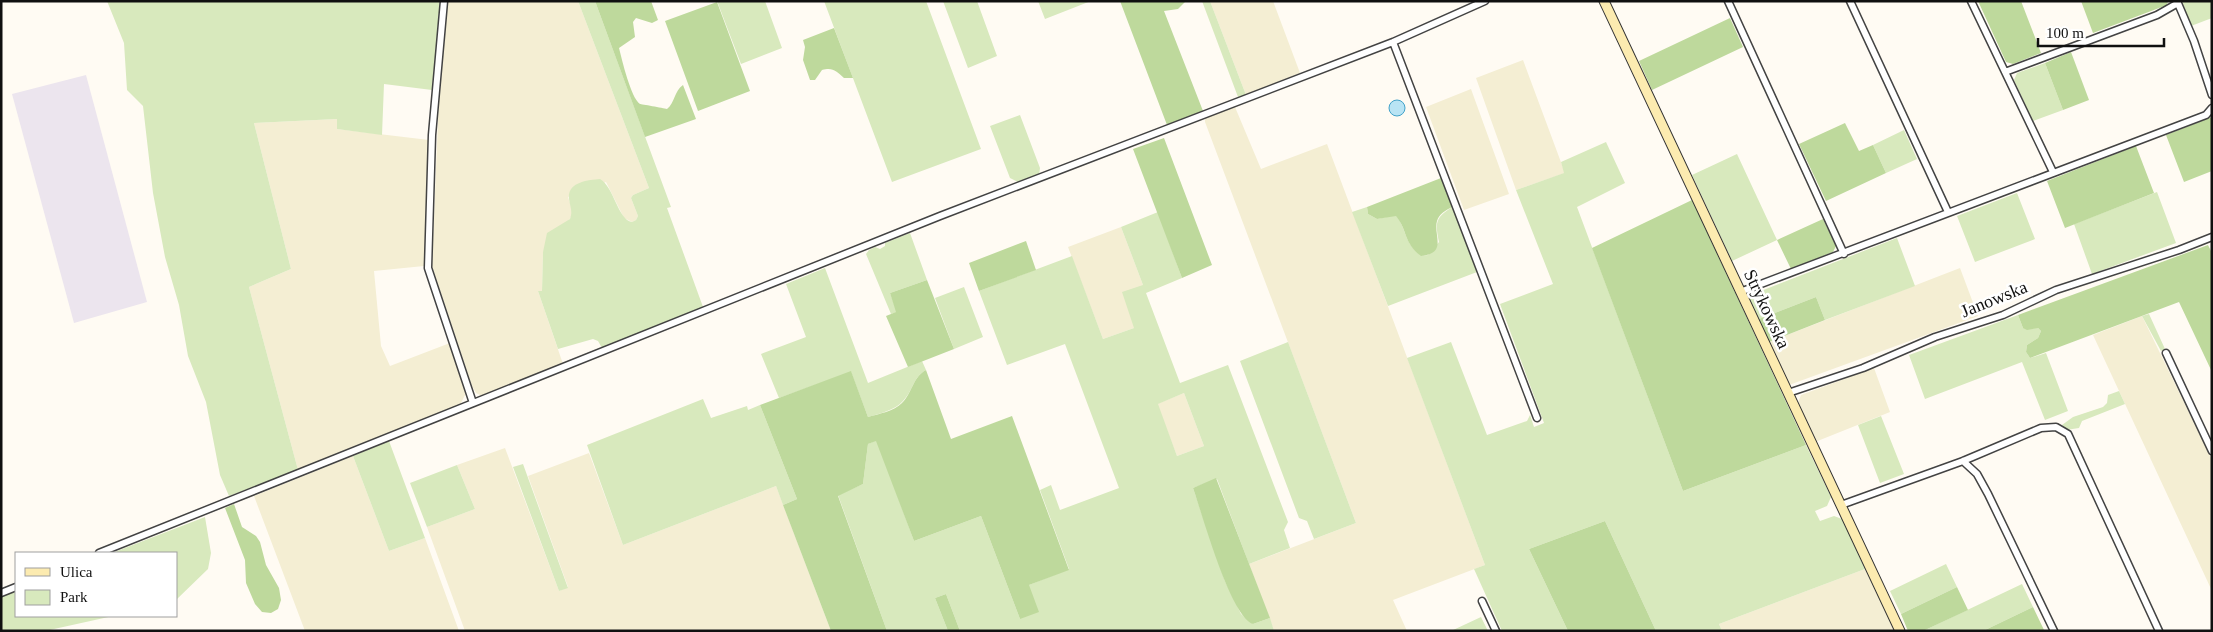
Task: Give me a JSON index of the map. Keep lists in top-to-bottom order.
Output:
{
  "streets": {
    "street": ["Janowska", "Strykowska"]
  },
  "crossings": [
    ["Janowska", "Strykowska"]
  ],
  "legend": ["Ulica", "Park"],
  "scale_bar": "100 m"
}
